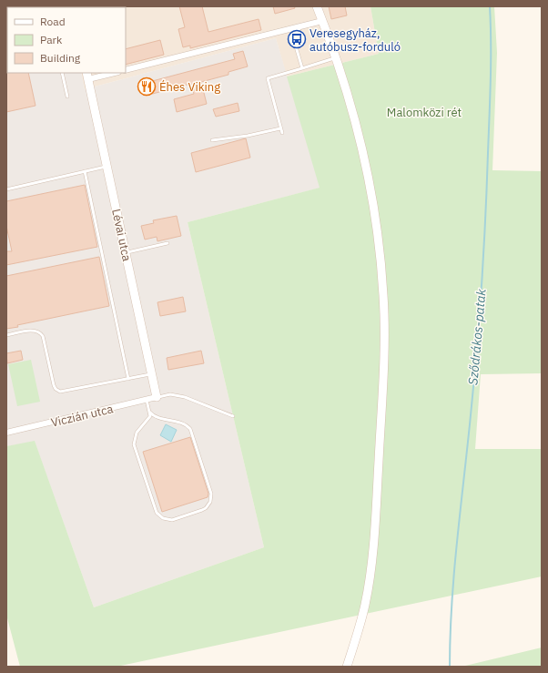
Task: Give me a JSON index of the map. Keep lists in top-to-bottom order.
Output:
{
  "streets": {
    "main road": ["Lévai utca"],
    "street": ["Viczián utca"]
  },
  "crossings": [
    ["Lévai utca", "Viczián utca"]
  ],
  "water": ["Sződrákos-patak"],
  "parks": ["Malomközi rét"],
  "places": {
    "bus stop": ["Veresegyház, autóbusz-forduló"],
    "restaurant": ["Éhes Viking"]
  },
  "legend": ["Road", "Park", "Building"]
}
